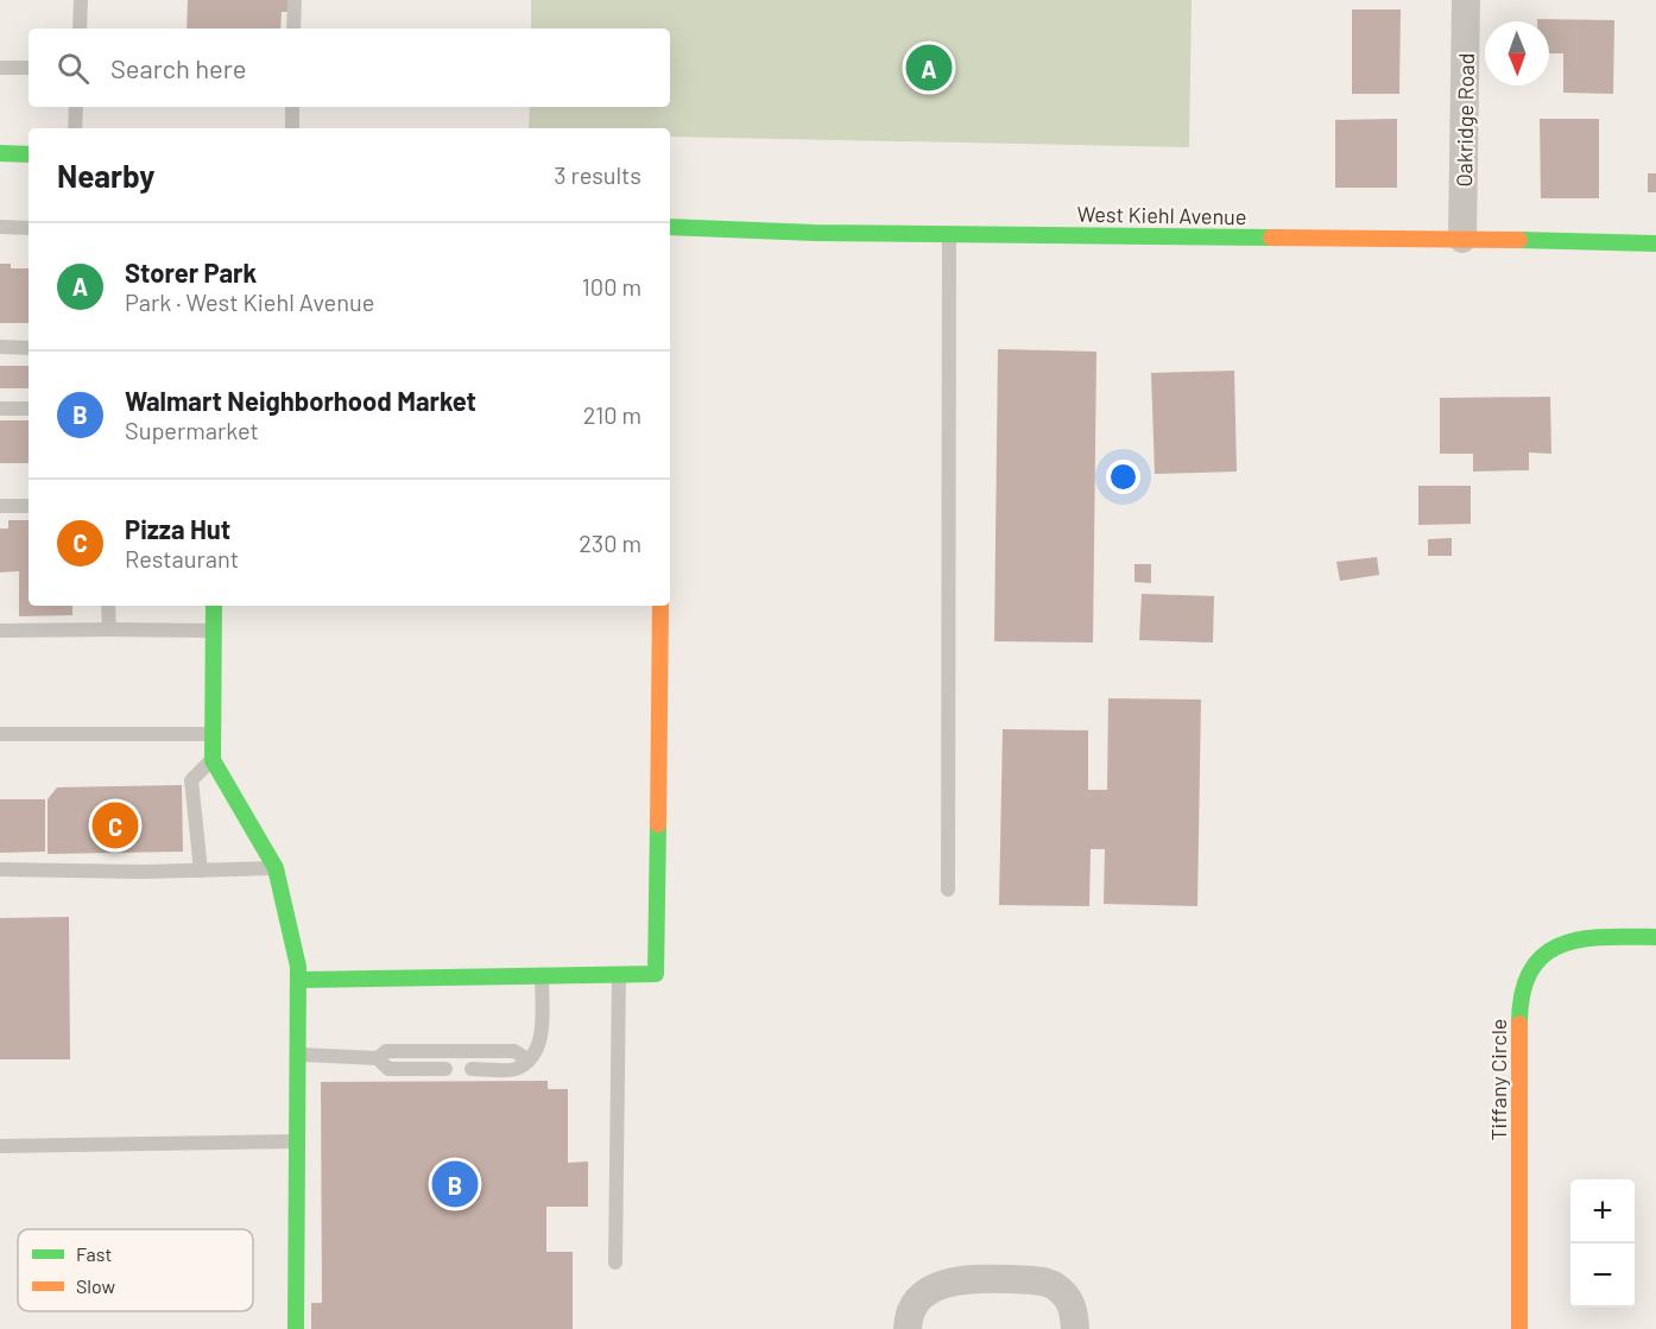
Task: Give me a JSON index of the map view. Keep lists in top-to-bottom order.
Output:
{
  "streets": {
    "street": ["Oakridge Road", "West Kiehl Avenue", "Tiffany Circle"]
  },
  "crossings": [
    ["Oakridge Road", "West Kiehl Avenue"]
  ],
  "legend": ["Fast", "Slow"],
  "north": "bottom",
  "page": {
    "search": "Search here",
    "pins": ["A", "C", "B"],
    "heading": ["Nearby", "3 results"],
    "list": [
      {
        "mark": "A",
        "name": "Storer Park",
        "note": "Park · West Kiehl Avenue",
        "value": "100 m"
      },
      {
        "mark": "B",
        "name": "Walmart Neighborhood Market",
        "note": "Supermarket",
        "value": "210 m"
      },
      {
        "mark": "C",
        "name": "Pizza Hut",
        "note": "Restaurant",
        "value": "230 m"
      }
    ],
    "map_buttons": ["+", "−"]
  }
}
